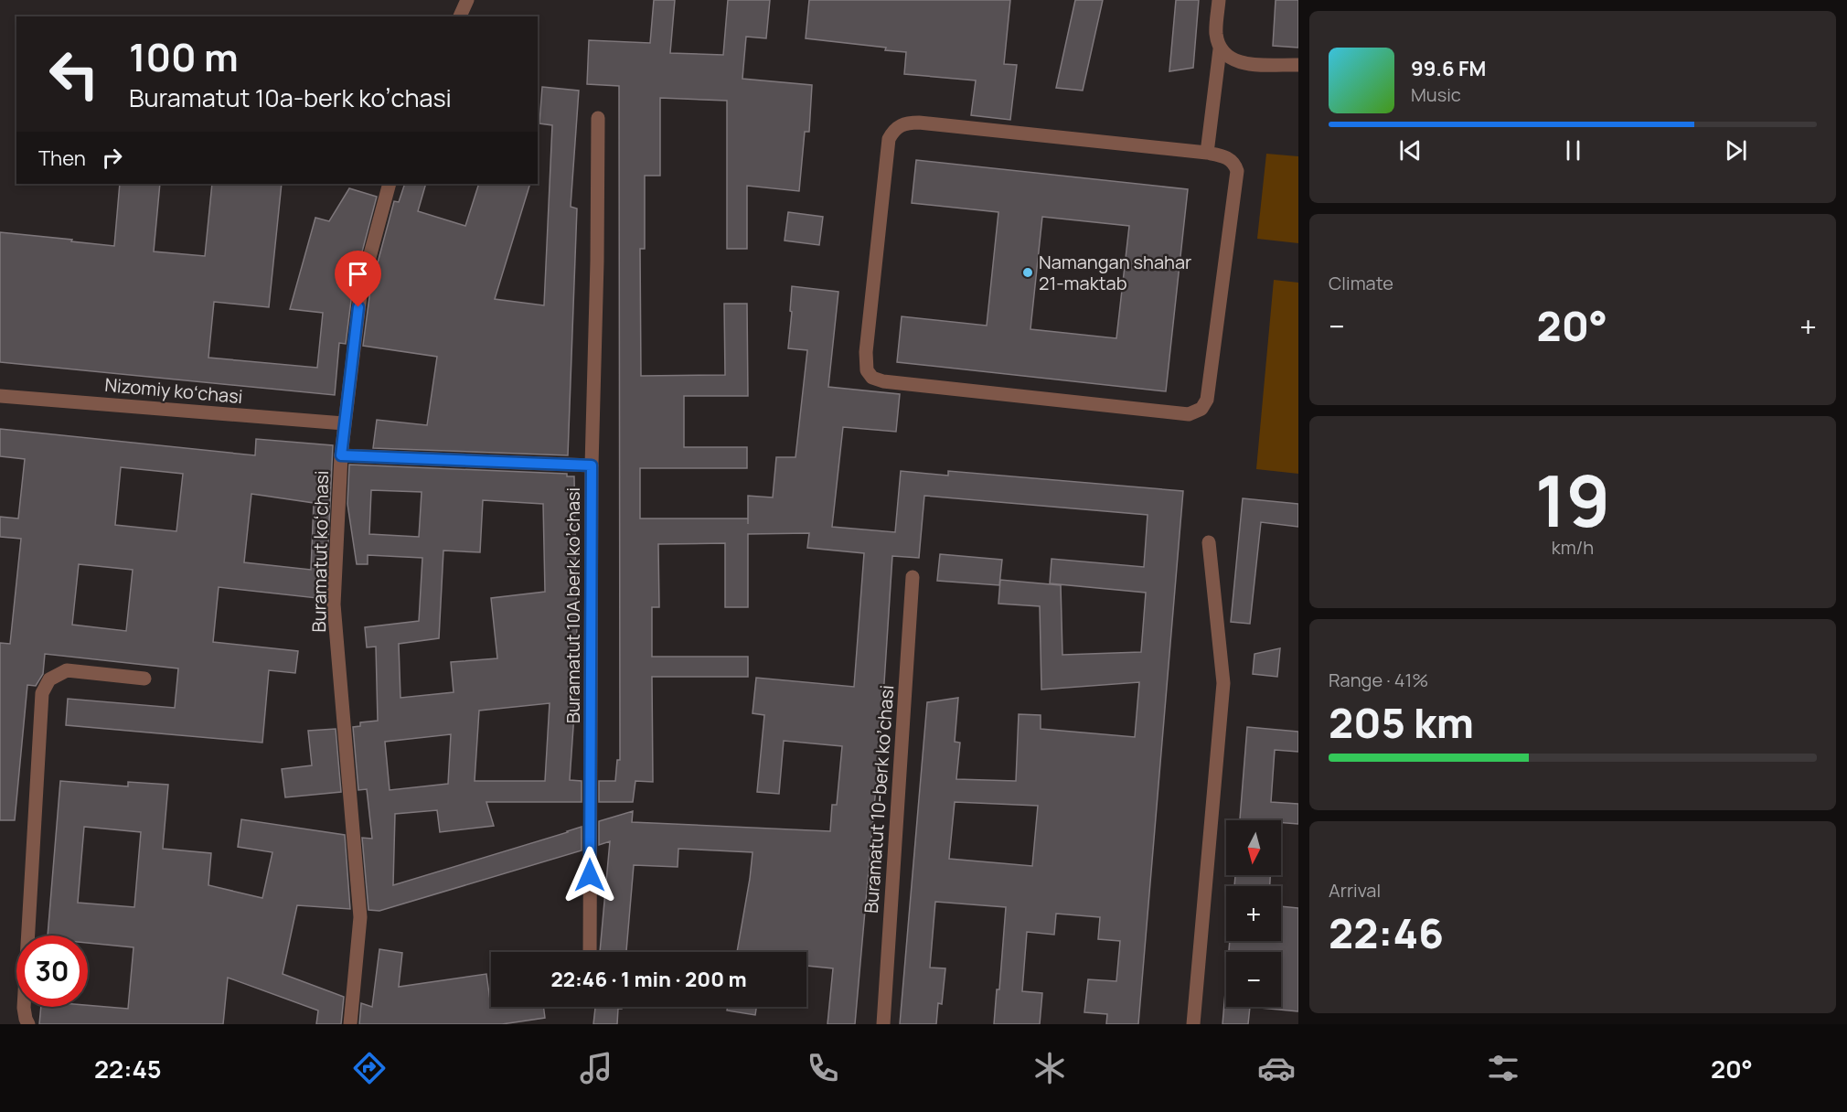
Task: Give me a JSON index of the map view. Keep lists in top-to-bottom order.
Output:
{
  "streets": {
    "street": [
      "Nizomiy koʻchasi",
      "Buramatut koʻchasi",
      "Buramatut 10А berk koʼchasi",
      "Buramatut 10-berk koʼchasi"
    ]
  },
  "crossings": [
    ["Nizomiy koʻchasi", "Buramatut koʻchasi"]
  ],
  "places": ["Namangan shahar 21-maktab"],
  "north": "bottom",
  "page": {
    "turn": ["100 m", "Buramatut 10а-berk koʼchasi"],
    "song": ["99.6 FM", "Music"],
    "then": "Then",
    "tile": [
      "Climate",
      ["19", "km/h"],
      ["Range · 41%", "205 km"],
      ["Arrival", "22:46"]
    ],
    "heat": ["−", "20°", "+"],
    "map_buttons": ["+", "−"],
    "limit": "30",
    "trip": "22:46 · 1 min · 200 m",
    "tabs": ["22:45", "20°"]
  }
}
